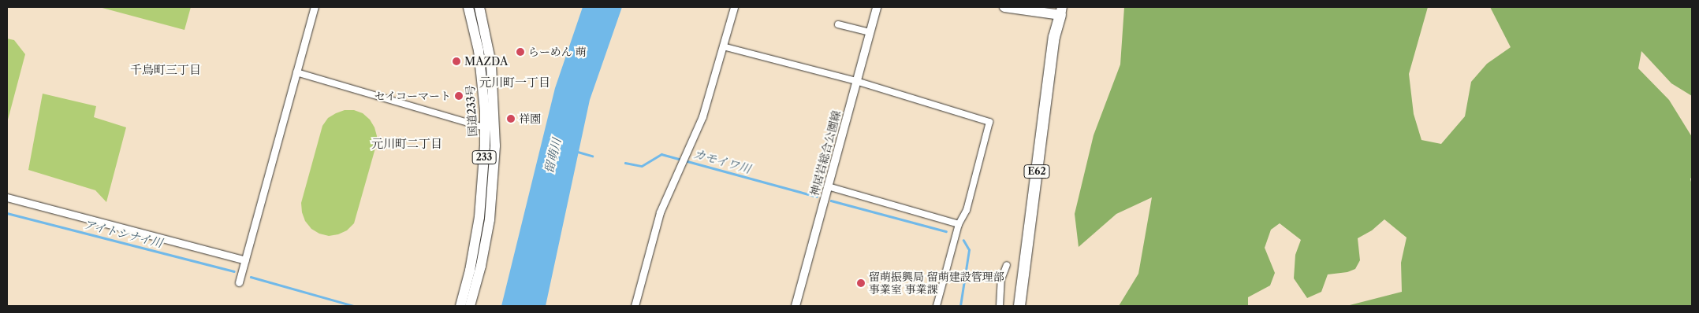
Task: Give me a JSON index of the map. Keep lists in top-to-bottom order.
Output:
{
  "streets": {
    "highway": ["国道233号", "233", "E62"],
    "main road": ["神居岩総合公園線"]
  },
  "districts": ["千鳥町三丁目", "元川町一丁目", "元川町二丁目"],
  "water": ["留萌川", "カモイワ川", "アイトシナイ川"],
  "places": [
    "らーめん 萌",
    "MAZDA",
    "セイコーマート",
    "祥園",
    "留萌振興局 留萌建設管理部 事業室 事業課"
  ]
}
